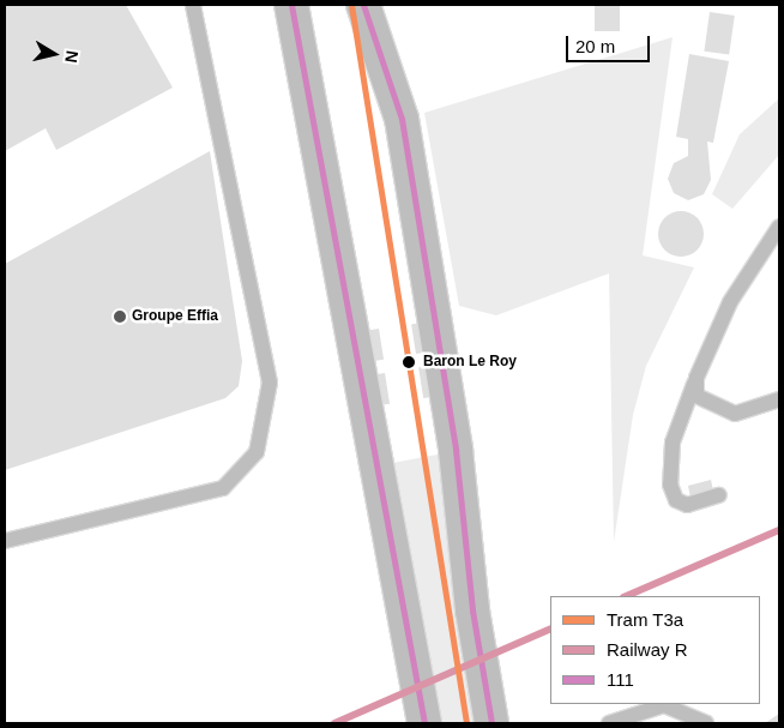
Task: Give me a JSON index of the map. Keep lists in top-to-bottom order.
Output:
{
  "places": ["Groupe Effia", "Baron Le Roy"],
  "lines": ["tram line T3a", "transit line 111", "rail line R"],
  "legend": ["Tram T3a", "Railway R", "111"],
  "scale_bar": "20 m",
  "north": "right"
}
